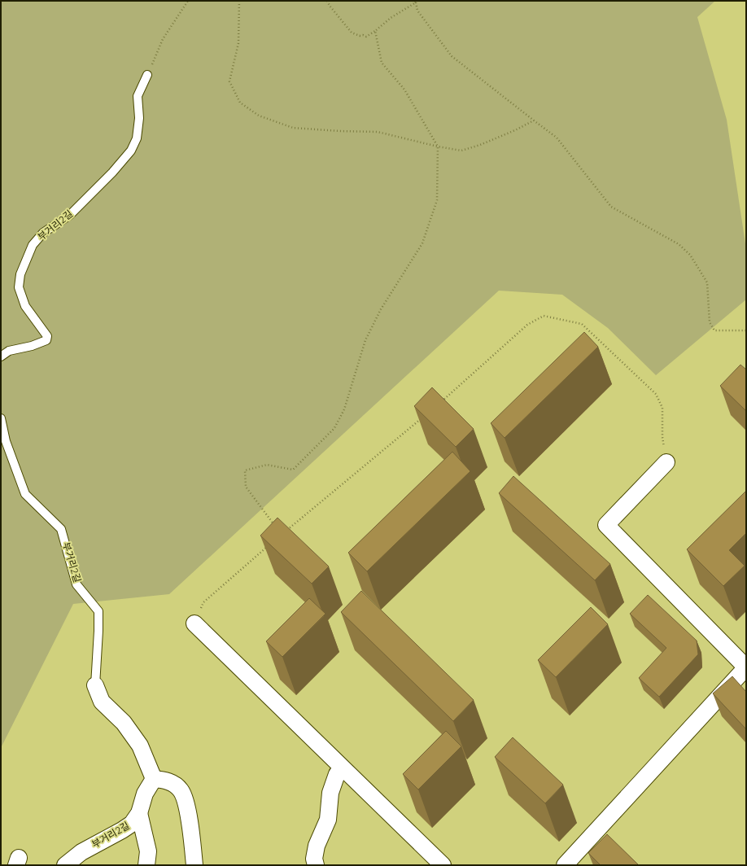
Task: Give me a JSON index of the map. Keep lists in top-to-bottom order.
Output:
{
  "streets": {
    "street": ["부거리2길"]
  }
}
